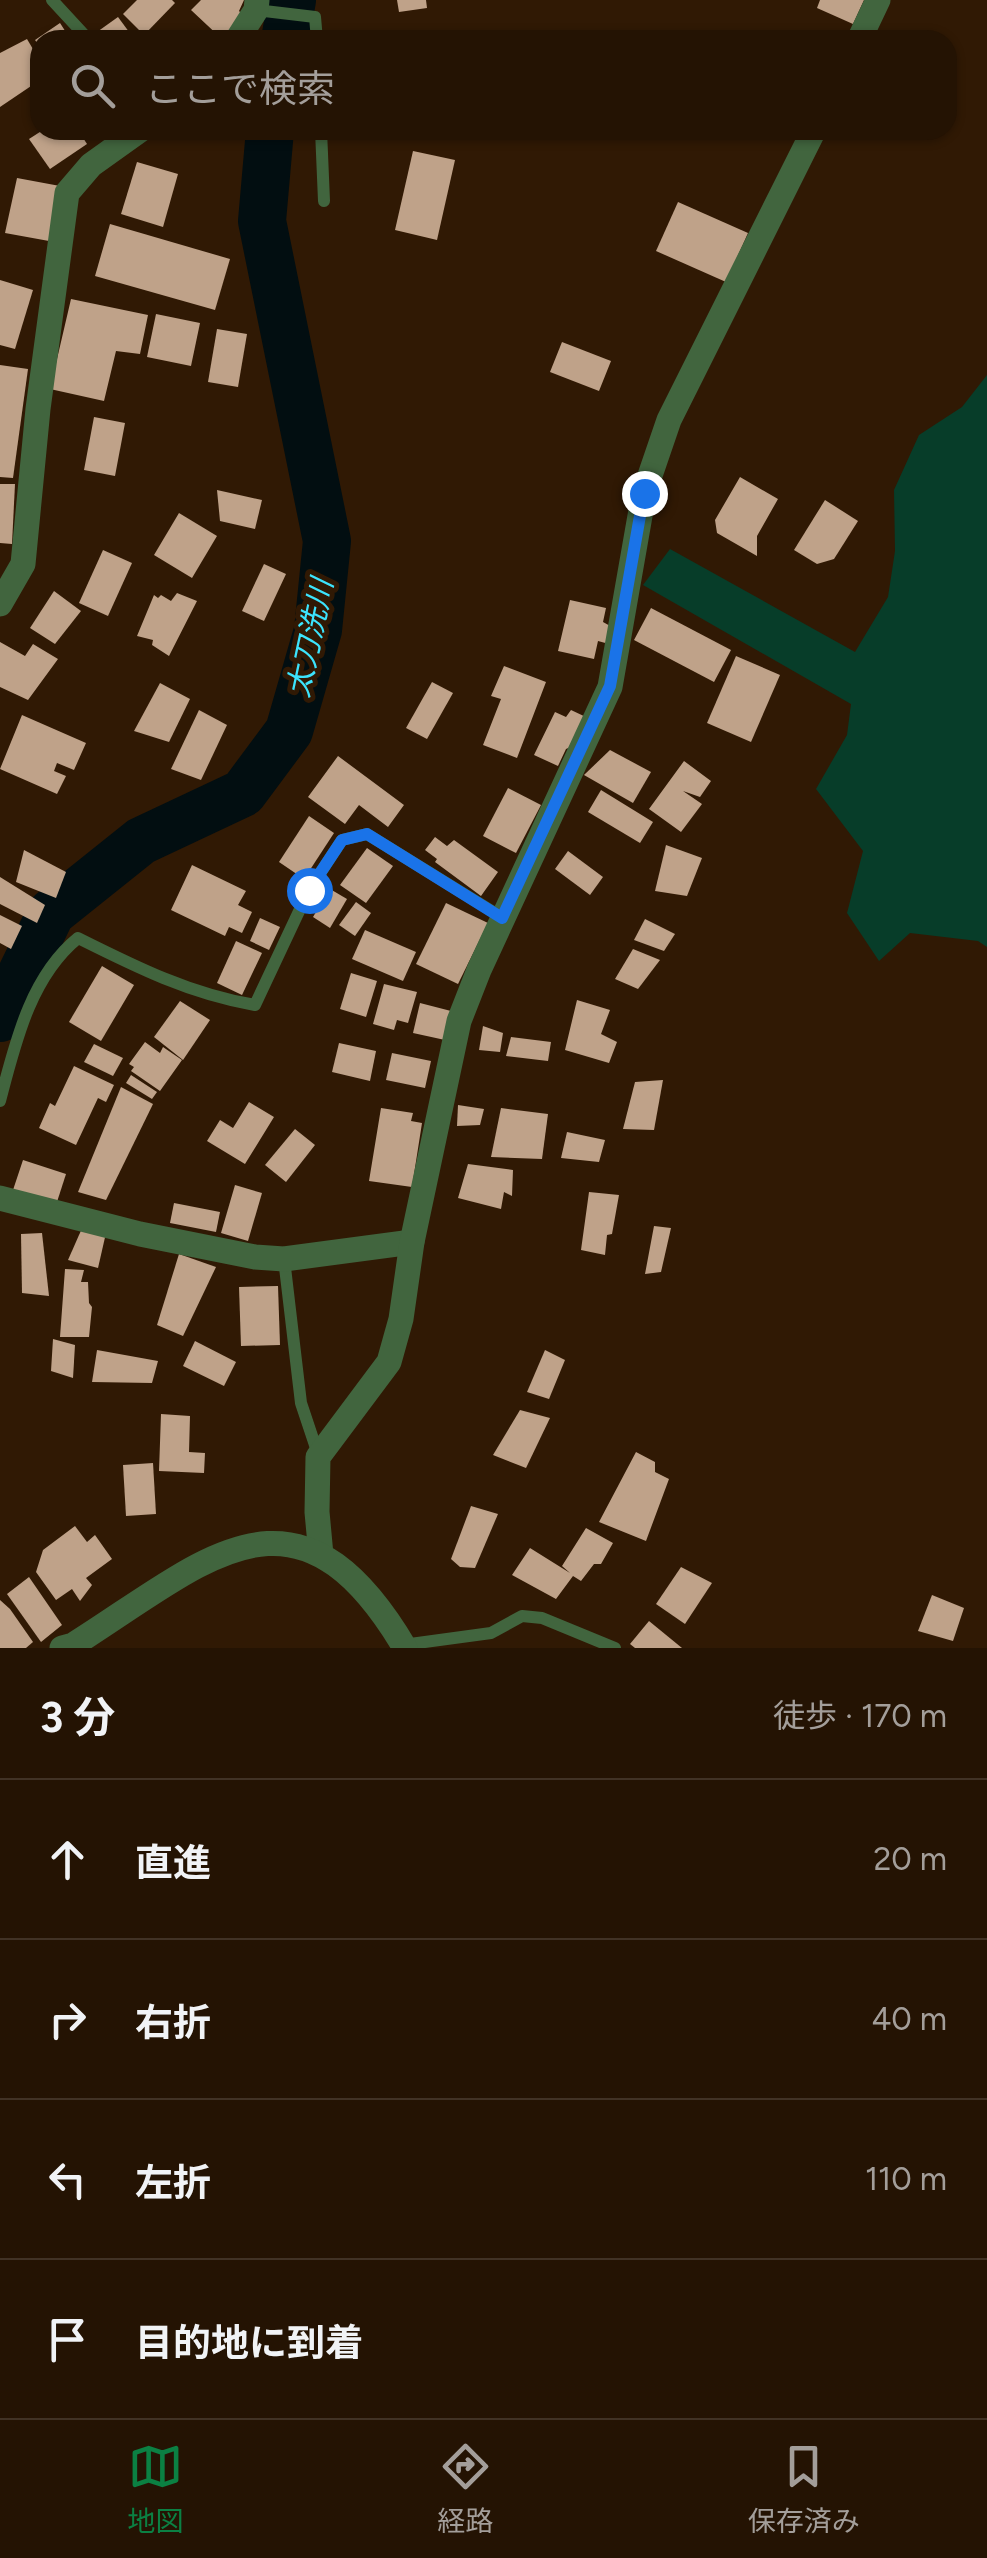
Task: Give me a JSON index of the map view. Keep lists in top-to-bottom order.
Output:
{
  "water": ["太刀洗川"],
  "page": {
    "search": "ここで検索",
    "heading": ["3 分", "徒歩 · 170 m"],
    "list": [
      ["直進", "20 m"],
      ["右折", "40 m"],
      ["左折", "110 m"],
      "目的地に到着"
    ],
    "nav": ["地図", "経路", "保存済み"]
  }
}
